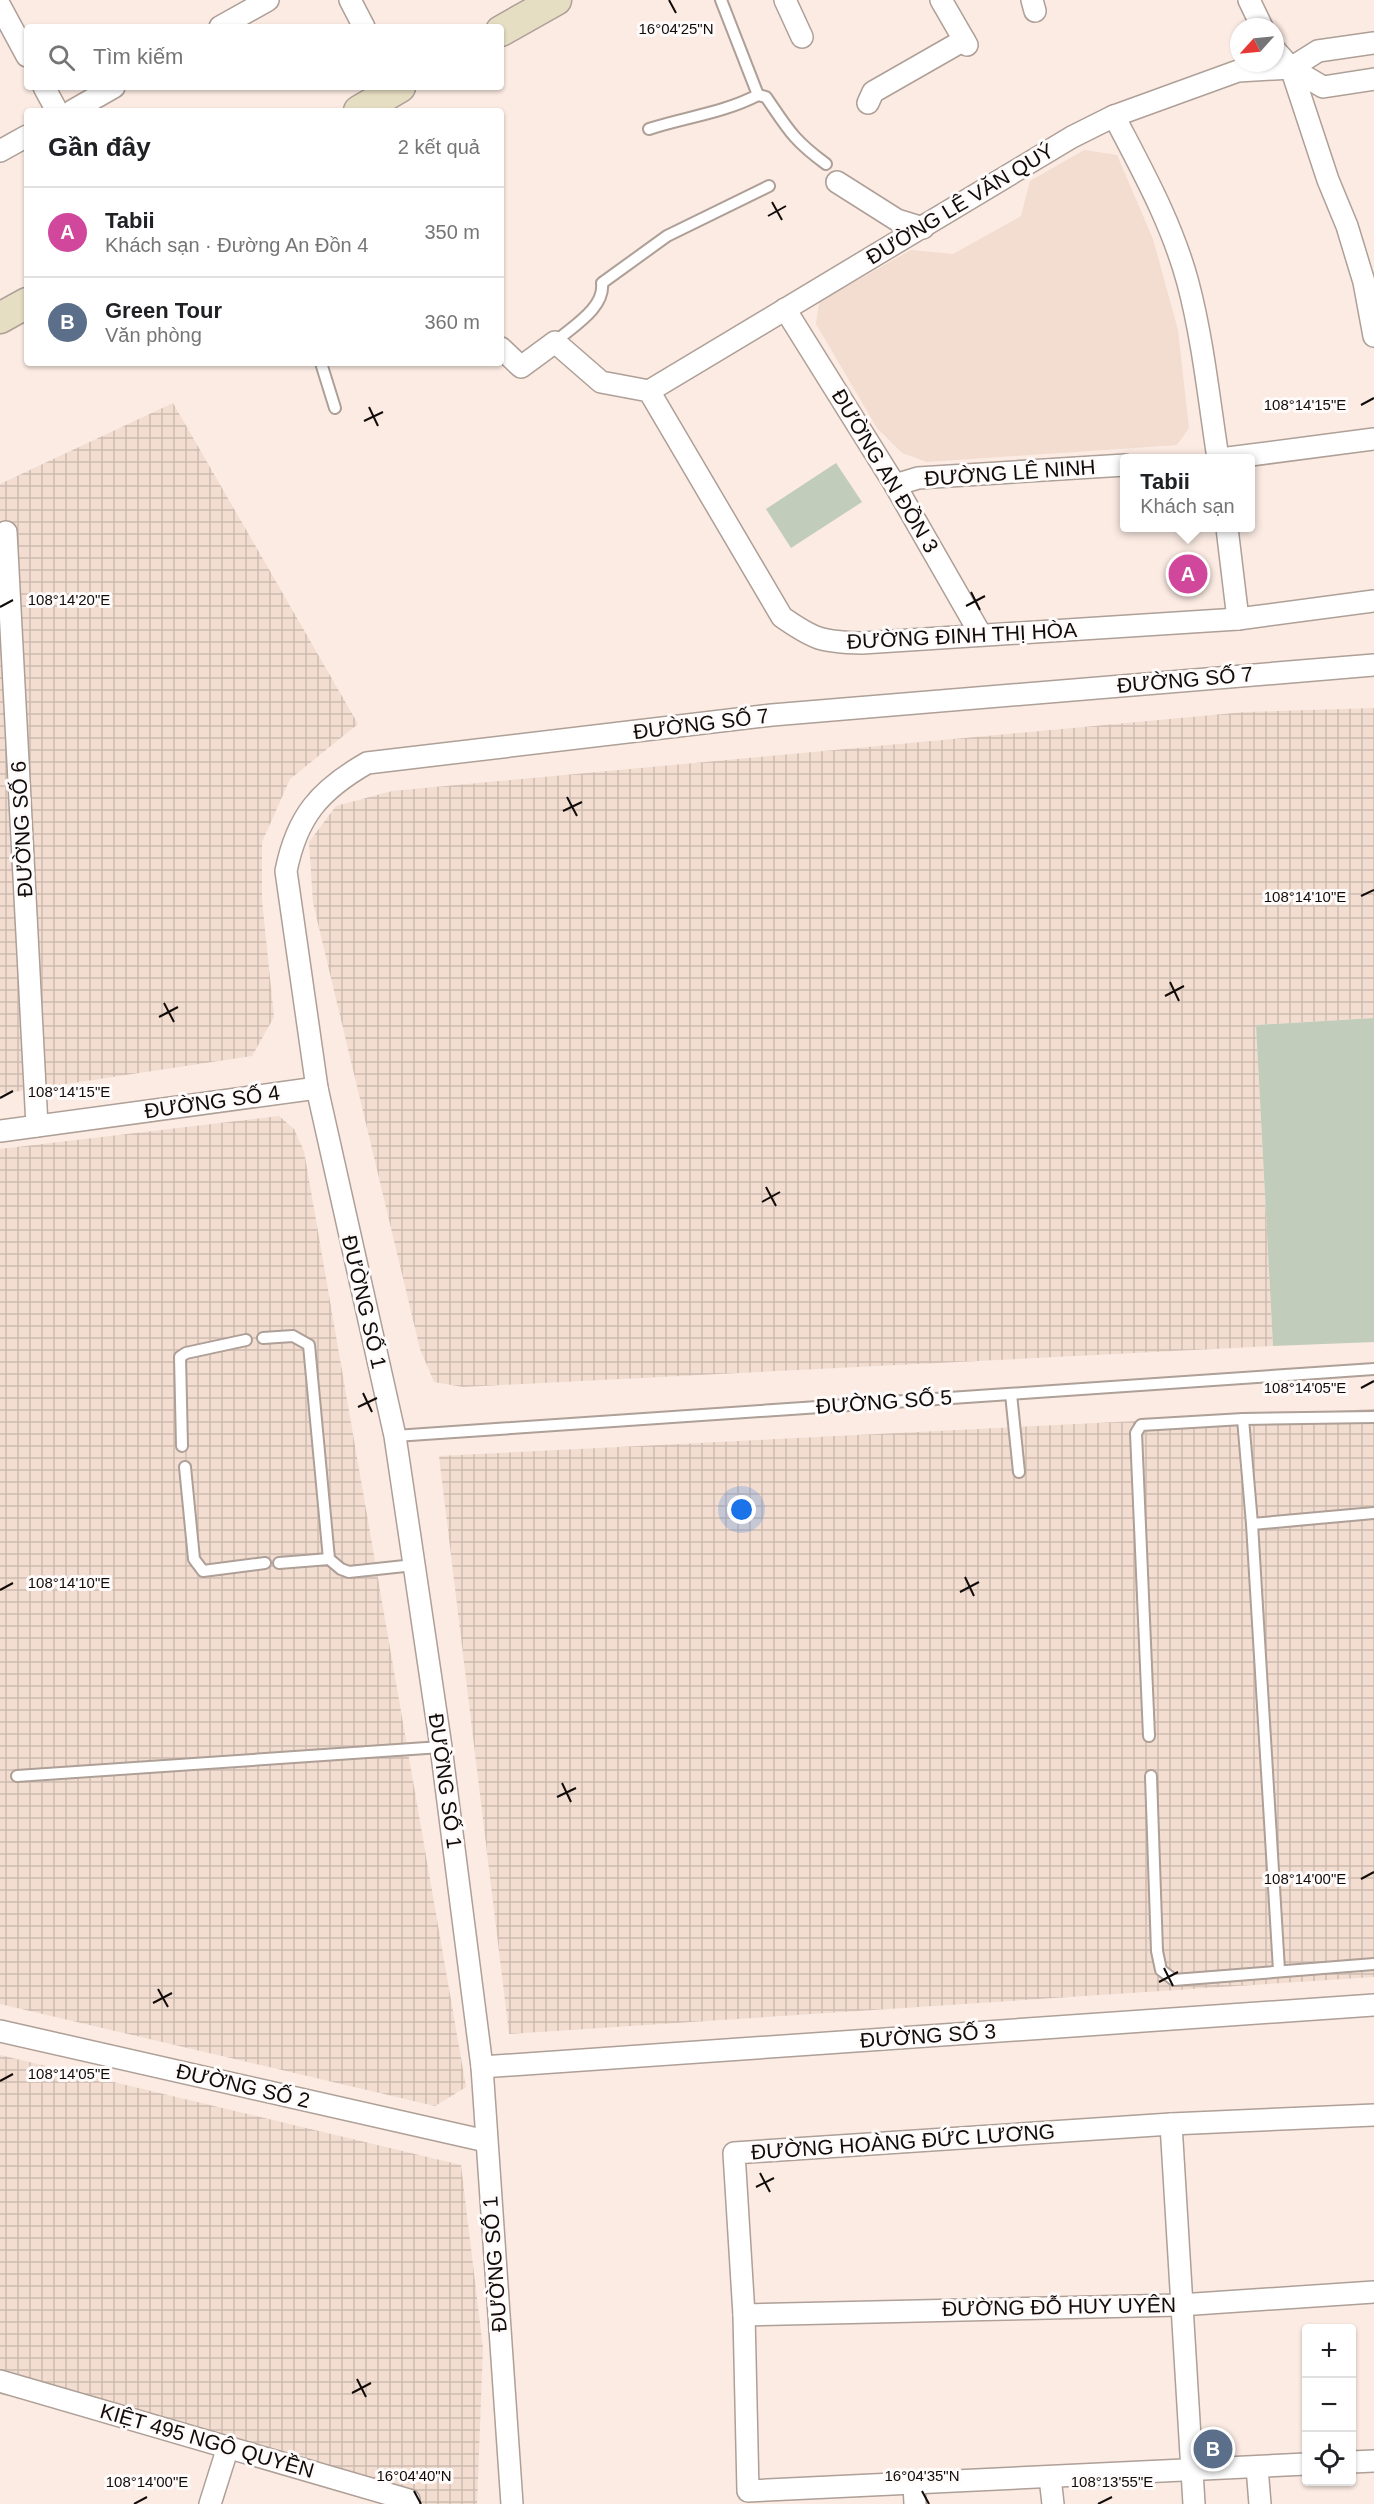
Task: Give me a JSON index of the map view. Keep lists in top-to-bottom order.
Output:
{
  "streets": {
    "street": [
      "ĐƯỜNG LÊ VĂN QUÝ",
      "ĐƯỜNG AN ĐỒN 3",
      "ĐƯỜNG LÊ NINH",
      "ĐƯỜNG ĐINH THỊ HÒA",
      "ĐƯỜNG SỐ 7",
      "ĐƯỜNG SỐ 6",
      "ĐƯỜNG SỐ 4",
      "ĐƯỜNG SỐ 1",
      "ĐƯỜNG SỐ 3",
      "ĐƯỜNG SỐ 2",
      "ĐƯỜNG HOÀNG ĐỨC LƯƠNG",
      "ĐƯỜNG ĐỖ HUY UYÊN",
      "KIỆT 495 NGÔ QUYỀN"
    ],
    "lane": ["ĐƯỜNG SỐ 5"]
  },
  "crossings": [
    ["ĐƯỜNG LÊ VĂN QUÝ", "ĐƯỜNG AN ĐỒN 3"],
    ["ĐƯỜNG LÊ VĂN QUÝ", "ĐƯỜNG ĐINH THỊ HÒA"],
    ["ĐƯỜNG AN ĐỒN 3", "ĐƯỜNG LÊ NINH"],
    ["ĐƯỜNG AN ĐỒN 3", "ĐƯỜNG ĐINH THỊ HÒA"],
    ["ĐƯỜNG SỐ 7", "ĐƯỜNG SỐ 1"],
    ["ĐƯỜNG SỐ 6", "ĐƯỜNG SỐ 4"],
    ["ĐƯỜNG SỐ 4", "ĐƯỜNG SỐ 1"],
    ["ĐƯỜNG SỐ 1", "ĐƯỜNG SỐ 5"],
    ["ĐƯỜNG SỐ 1", "ĐƯỜNG SỐ 3"],
    ["ĐƯỜNG SỐ 1", "ĐƯỜNG SỐ 2"],
    ["ĐƯỜNG HOÀNG ĐỨC LƯƠNG", "ĐƯỜNG ĐỖ HUY UYÊN"]
  ],
  "north": "bottom left",
  "page": {
    "search": "Tìm kiếm",
    "heading": ["Gần đây", "2 kết quả"],
    "list": [
      {
        "mark": "A",
        "name": "Tabii",
        "note": "Khách sạn · Đường An Đồn 4",
        "value": "350 m"
      },
      {
        "mark": "B",
        "name": "Green Tour",
        "note": "Văn phòng",
        "value": "360 m"
      }
    ],
    "popup": ["Tabii", "Khách sạn"],
    "pins": ["A", "B"],
    "map_buttons": ["+", "−"]
  },
  "coordinates": [
    "16°04'25\"N",
    "108°14'15\"E",
    "108°14'20\"E",
    "108°14'10\"E",
    "108°14'05\"E",
    "108°14'00\"E",
    "16°04'40\"N",
    "16°04'35\"N",
    "108°13'55\"E"
  ]
}
